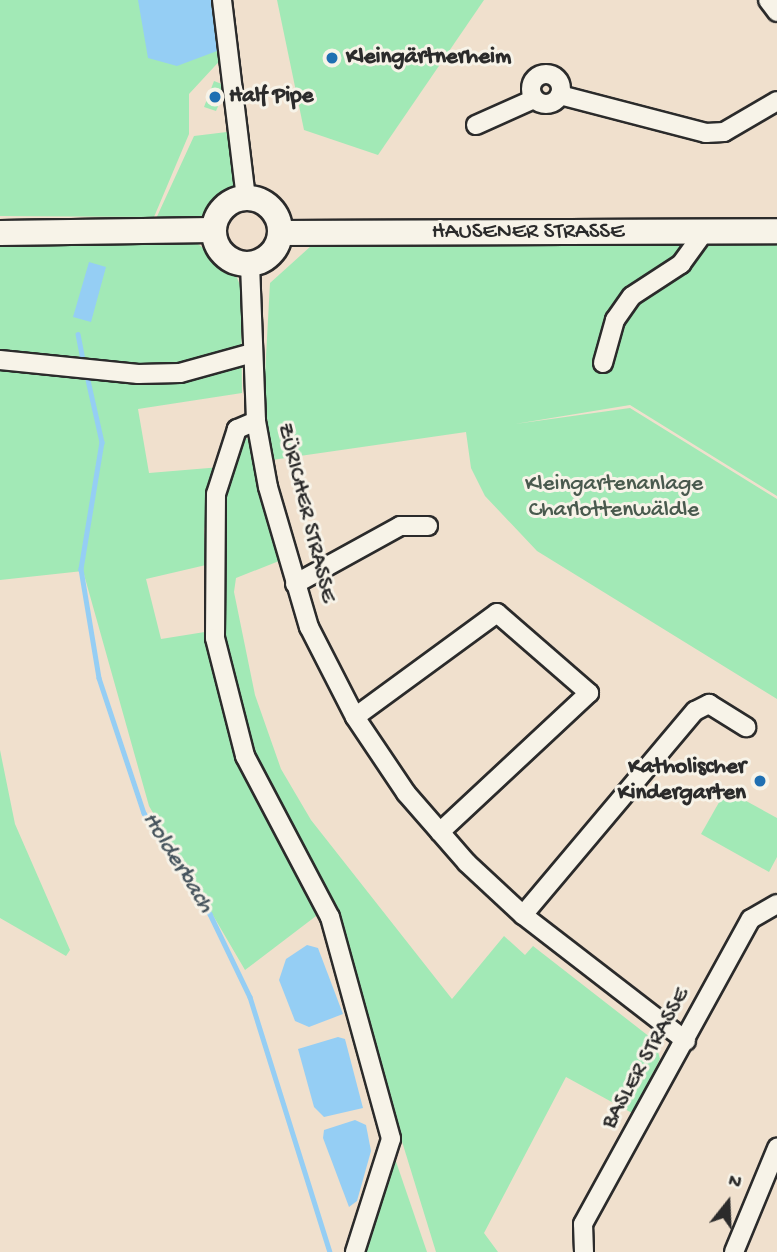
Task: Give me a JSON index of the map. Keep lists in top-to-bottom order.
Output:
{
  "streets": {
    "main road": ["HAUSENER STRASSE"],
    "street": ["ZÜRICHER STRASSE", "BASLER STRASSE"]
  },
  "crossings": [
    ["HAUSENER STRASSE", "ZÜRICHER STRASSE"],
    ["ZÜRICHER STRASSE", "BASLER STRASSE"]
  ],
  "water": ["Holderbach"],
  "parks": ["Kleingartenanlage Charlottenwäldle"],
  "places": ["Kleingärtnerheim", "Half Pipe", "Katholischer Kindergarten"],
  "north": "top"
}
